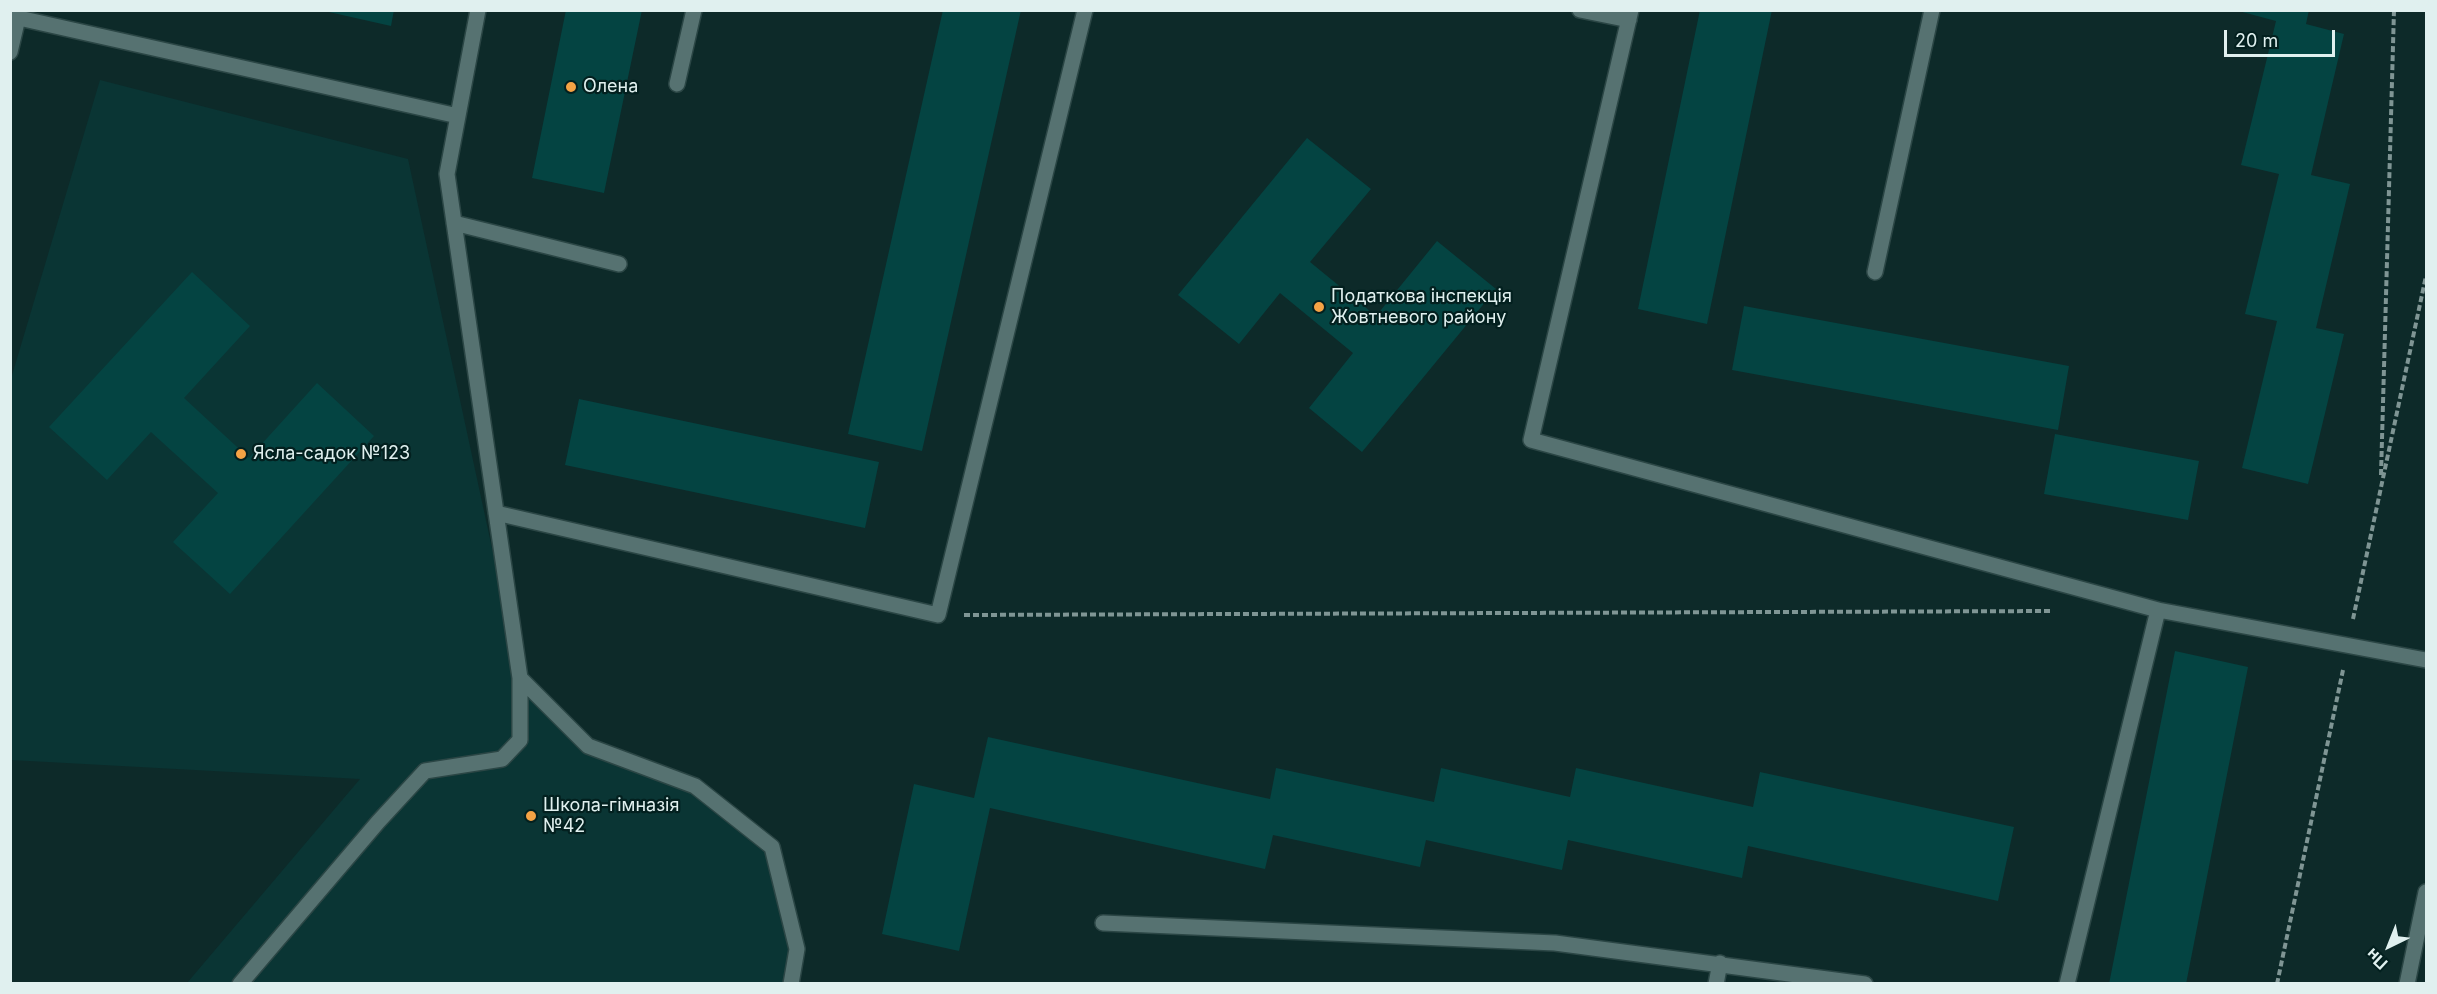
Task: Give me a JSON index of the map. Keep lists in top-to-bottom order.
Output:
{
  "places": [
    "Олена",
    "Податкова інспекція Жовтневого району",
    "Ясла-садок №123",
    "Школа-гімназія №42"
  ],
  "scale_bar": "20 m",
  "north": "bottom left"
}
